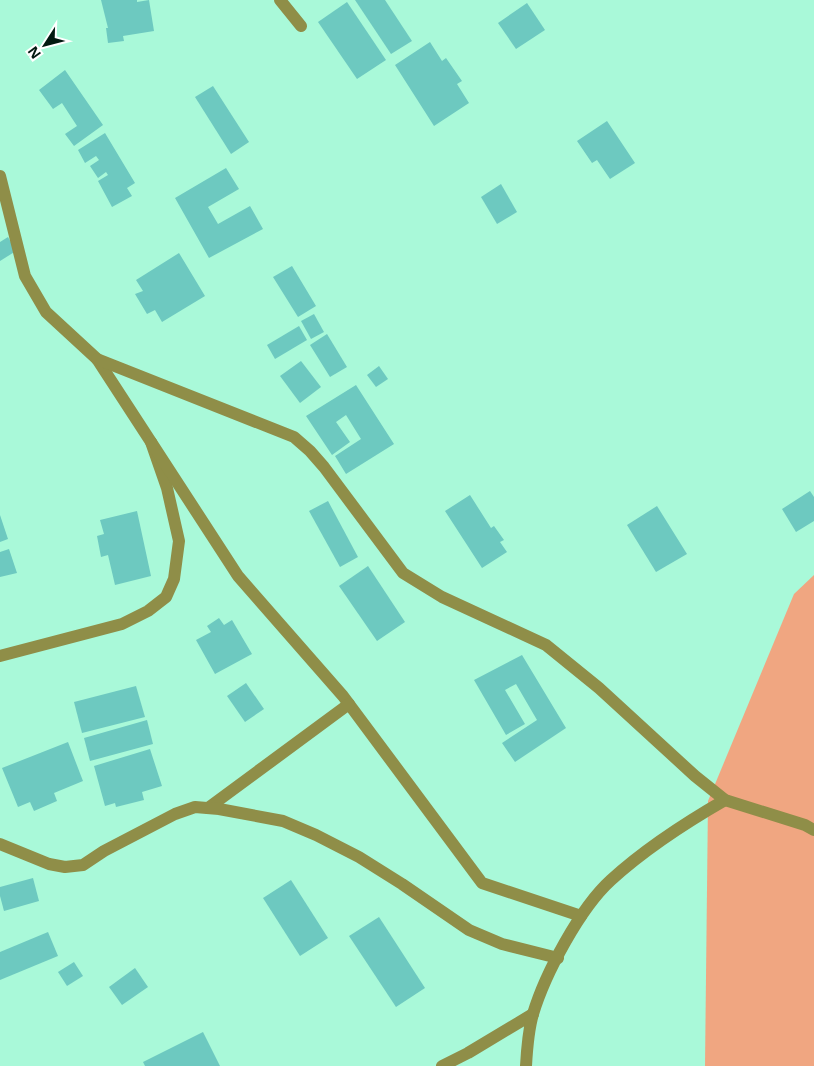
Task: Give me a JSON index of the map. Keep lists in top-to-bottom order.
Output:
{
  "north": "bottom left"
}
